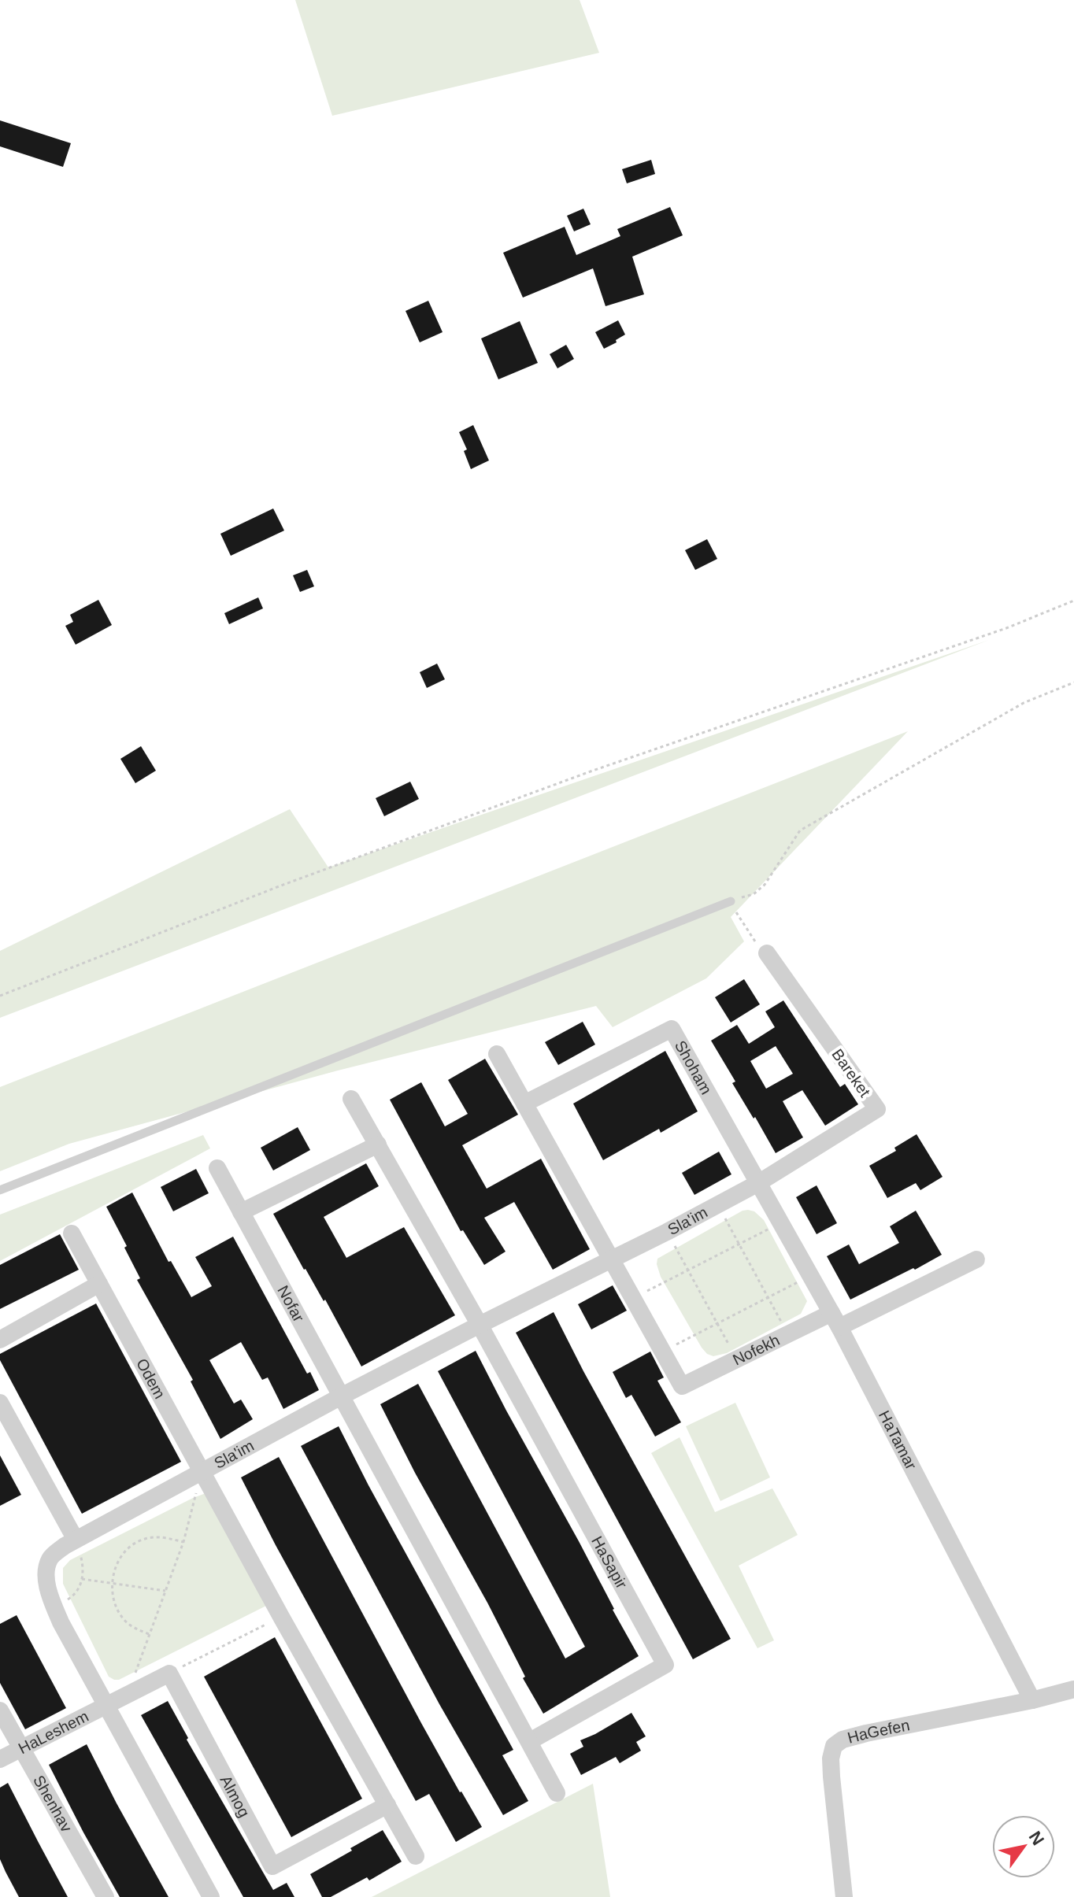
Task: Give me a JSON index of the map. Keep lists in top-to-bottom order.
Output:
{
  "streets": {
    "street": [
      "Shoham",
      "Bareket",
      "Sla'im",
      "Nofar",
      "Nofekh",
      "Odem",
      "HaTamar",
      "HaSapir",
      "HaGefen",
      "HaLeshem",
      "Almog",
      "Shenhav"
    ]
  },
  "crossings": [
    ["Shoham", "Bareket"],
    ["Shoham", "Sla'im"],
    ["Shoham", "HaTamar"],
    ["Bareket", "Sla'im"],
    ["Bareket", "HaTamar"],
    ["Sla'im", "Nofar"],
    ["Sla'im", "Odem"],
    ["Sla'im", "HaTamar"],
    ["Sla'im", "HaSapir"],
    ["Sla'im", "HaLeshem"],
    ["Nofekh", "HaTamar"],
    ["HaTamar", "HaGefen"],
    ["HaLeshem", "Shenhav"]
  ],
  "north": "top right"
}
